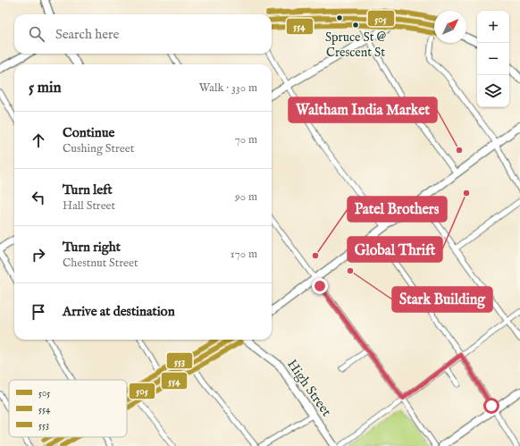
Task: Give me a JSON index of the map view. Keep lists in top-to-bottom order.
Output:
{
  "streets": {
    "main road": ["High Street"]
  },
  "places": [
    "Spruce St @ Crescent St",
    "Waltham India Market",
    "Global Thrift",
    "Patel Brothers",
    "Stark Building"
  ],
  "lines": ["transit line 553", "transit line 505", "transit line 554"],
  "legend": ["505", "554", "553"],
  "north": "top right",
  "page": {
    "map_buttons": ["+", "−"],
    "search": "Search here",
    "heading": ["5 min", "Walk · 330 m"],
    "list": [
      ["Continue", "Cushing Street", "70 m"],
      ["Turn left", "Hall Street", "90 m"],
      ["Turn right", "Chestnut Street", "170 m"],
      "Arrive at destination"
    ]
  }
}
